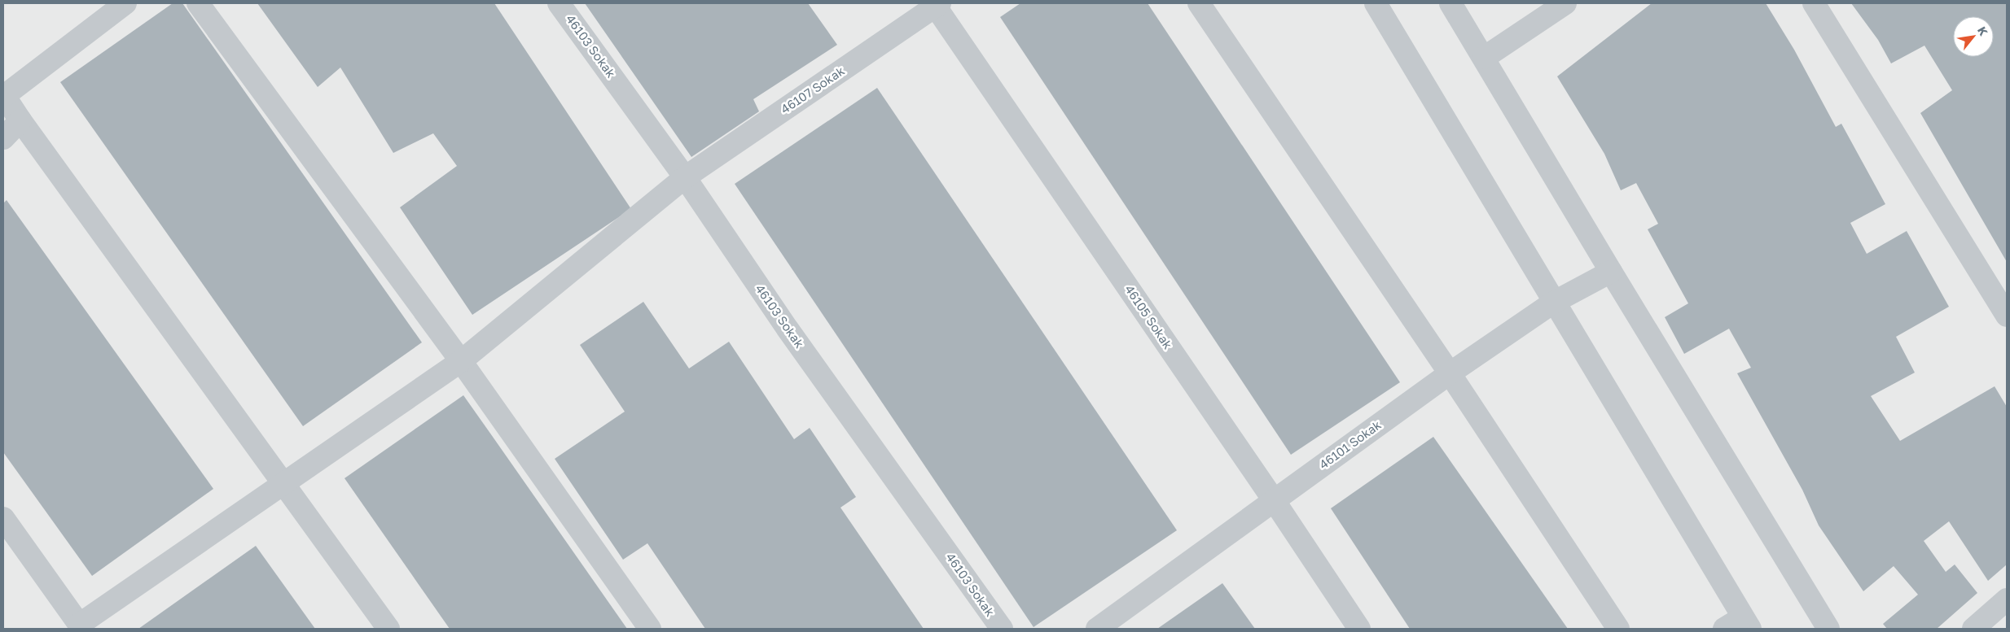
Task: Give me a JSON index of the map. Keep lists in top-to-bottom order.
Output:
{
  "streets": {
    "street": [
      "46103 Sokak",
      "46107 Sokak",
      "46105 Sokak",
      "46101 Sokak"
    ]
  },
  "crossings": [
    ["46103 Sokak", "46107 Sokak"],
    ["46107 Sokak", "46105 Sokak"],
    ["46105 Sokak", "46101 Sokak"]
  ],
  "north": "top right"
}
